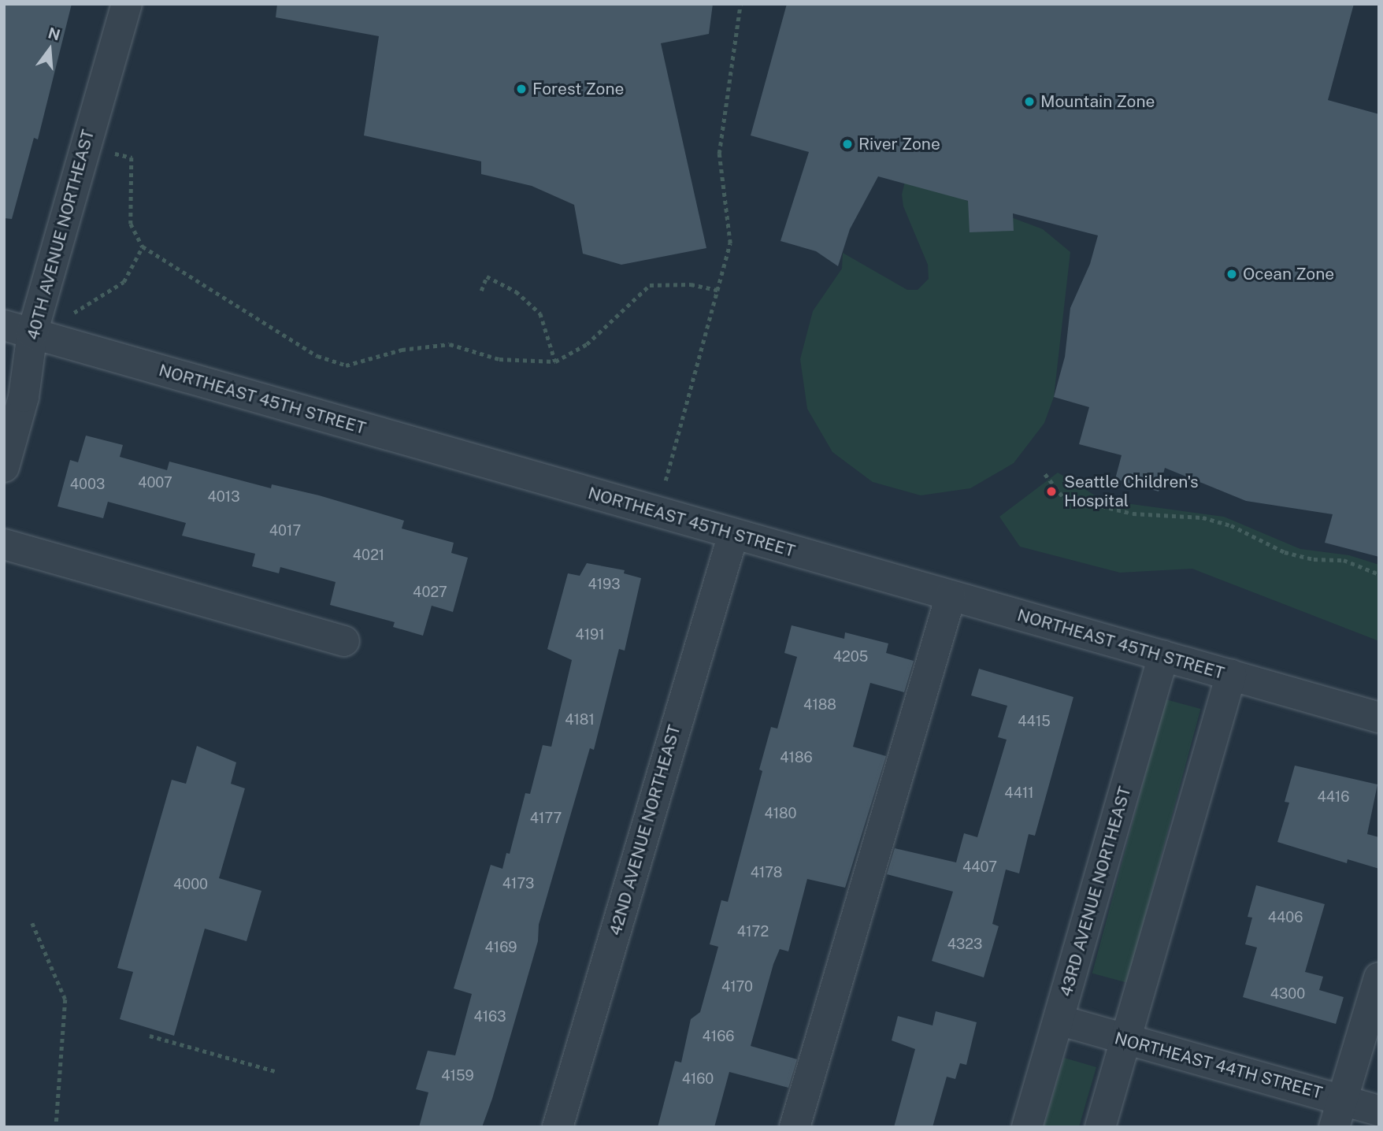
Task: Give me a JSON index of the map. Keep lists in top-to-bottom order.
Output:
{
  "streets": {
    "street": [
      "40TH AVENUE NORTHEAST",
      "NORTHEAST 45TH STREET",
      "42ND AVENUE NORTHEAST",
      "43RD AVENUE NORTHEAST",
      "NORTHEAST 44TH STREET"
    ]
  },
  "crossings": [
    ["40TH AVENUE NORTHEAST", "NORTHEAST 45TH STREET"],
    ["NORTHEAST 45TH STREET", "42ND AVENUE NORTHEAST"],
    ["NORTHEAST 45TH STREET", "43RD AVENUE NORTHEAST"],
    ["43RD AVENUE NORTHEAST", "NORTHEAST 44TH STREET"]
  ],
  "places": [
    "Forest Zone",
    "Mountain Zone",
    "River Zone",
    "Ocean Zone",
    "Seattle Children's Hospital"
  ],
  "house_numbers": [
    "4007",
    "4003",
    "4013",
    "4017",
    "4021",
    "4193",
    "4027",
    "4191",
    "4205",
    "4188",
    "4181",
    "4415",
    "4186",
    "4411",
    "4416",
    "4180",
    "4177",
    "4407",
    "4178",
    "4173",
    "4000",
    "4406",
    "4172",
    "4323",
    "4169",
    "4170",
    "4300",
    "4163",
    "4166",
    "4159",
    "4160"
  ],
  "north": "top"
}
